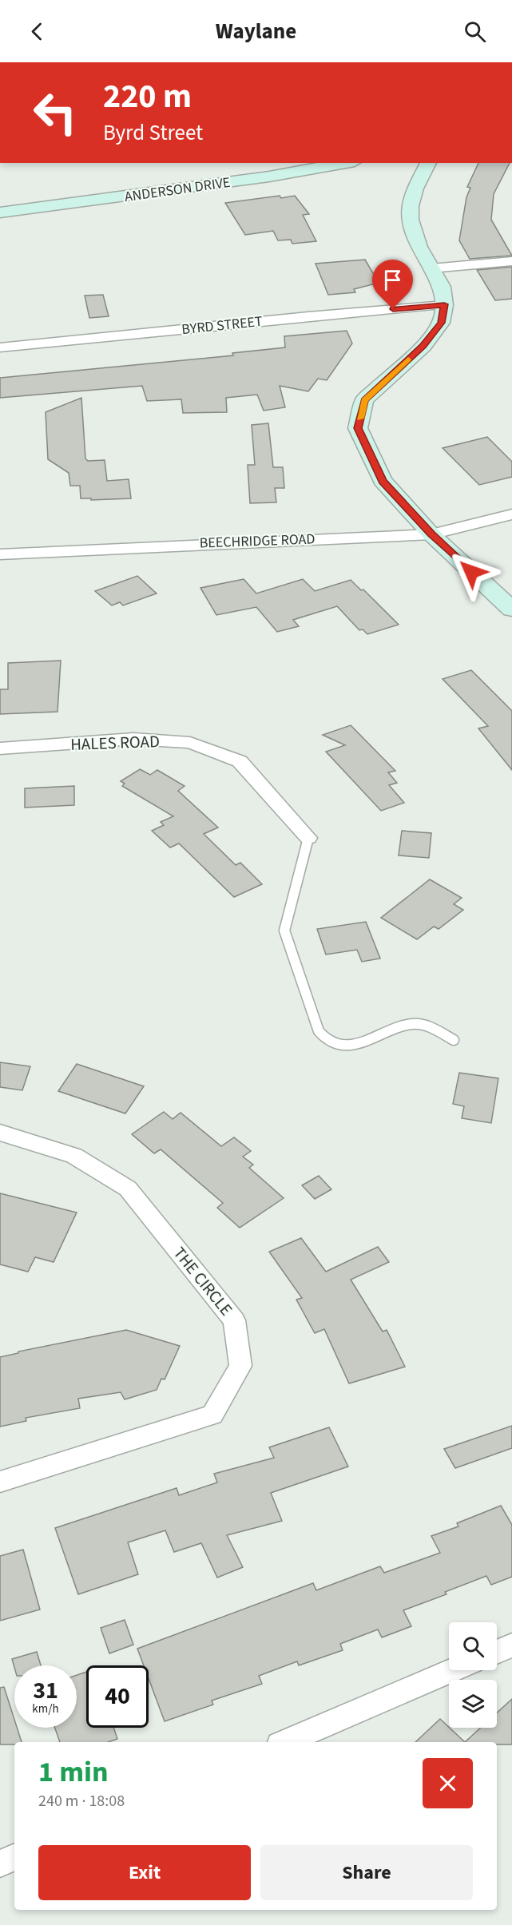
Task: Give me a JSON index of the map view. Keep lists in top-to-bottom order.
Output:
{
  "streets": {
    "street": [
      "ANDERSON DRIVE",
      "BYRD STREET",
      "BEECHRIDGE ROAD",
      "HALES ROAD",
      "THE CIRCLE"
    ]
  },
  "page": {
    "header": "Waylane",
    "turn": ["220 m", "Byrd Street"],
    "speed": "31 km/h",
    "limit": "40",
    "heading": ["1 min", "240 m · 18:08"],
    "buttons": ["Exit", "Share"]
  }
}
